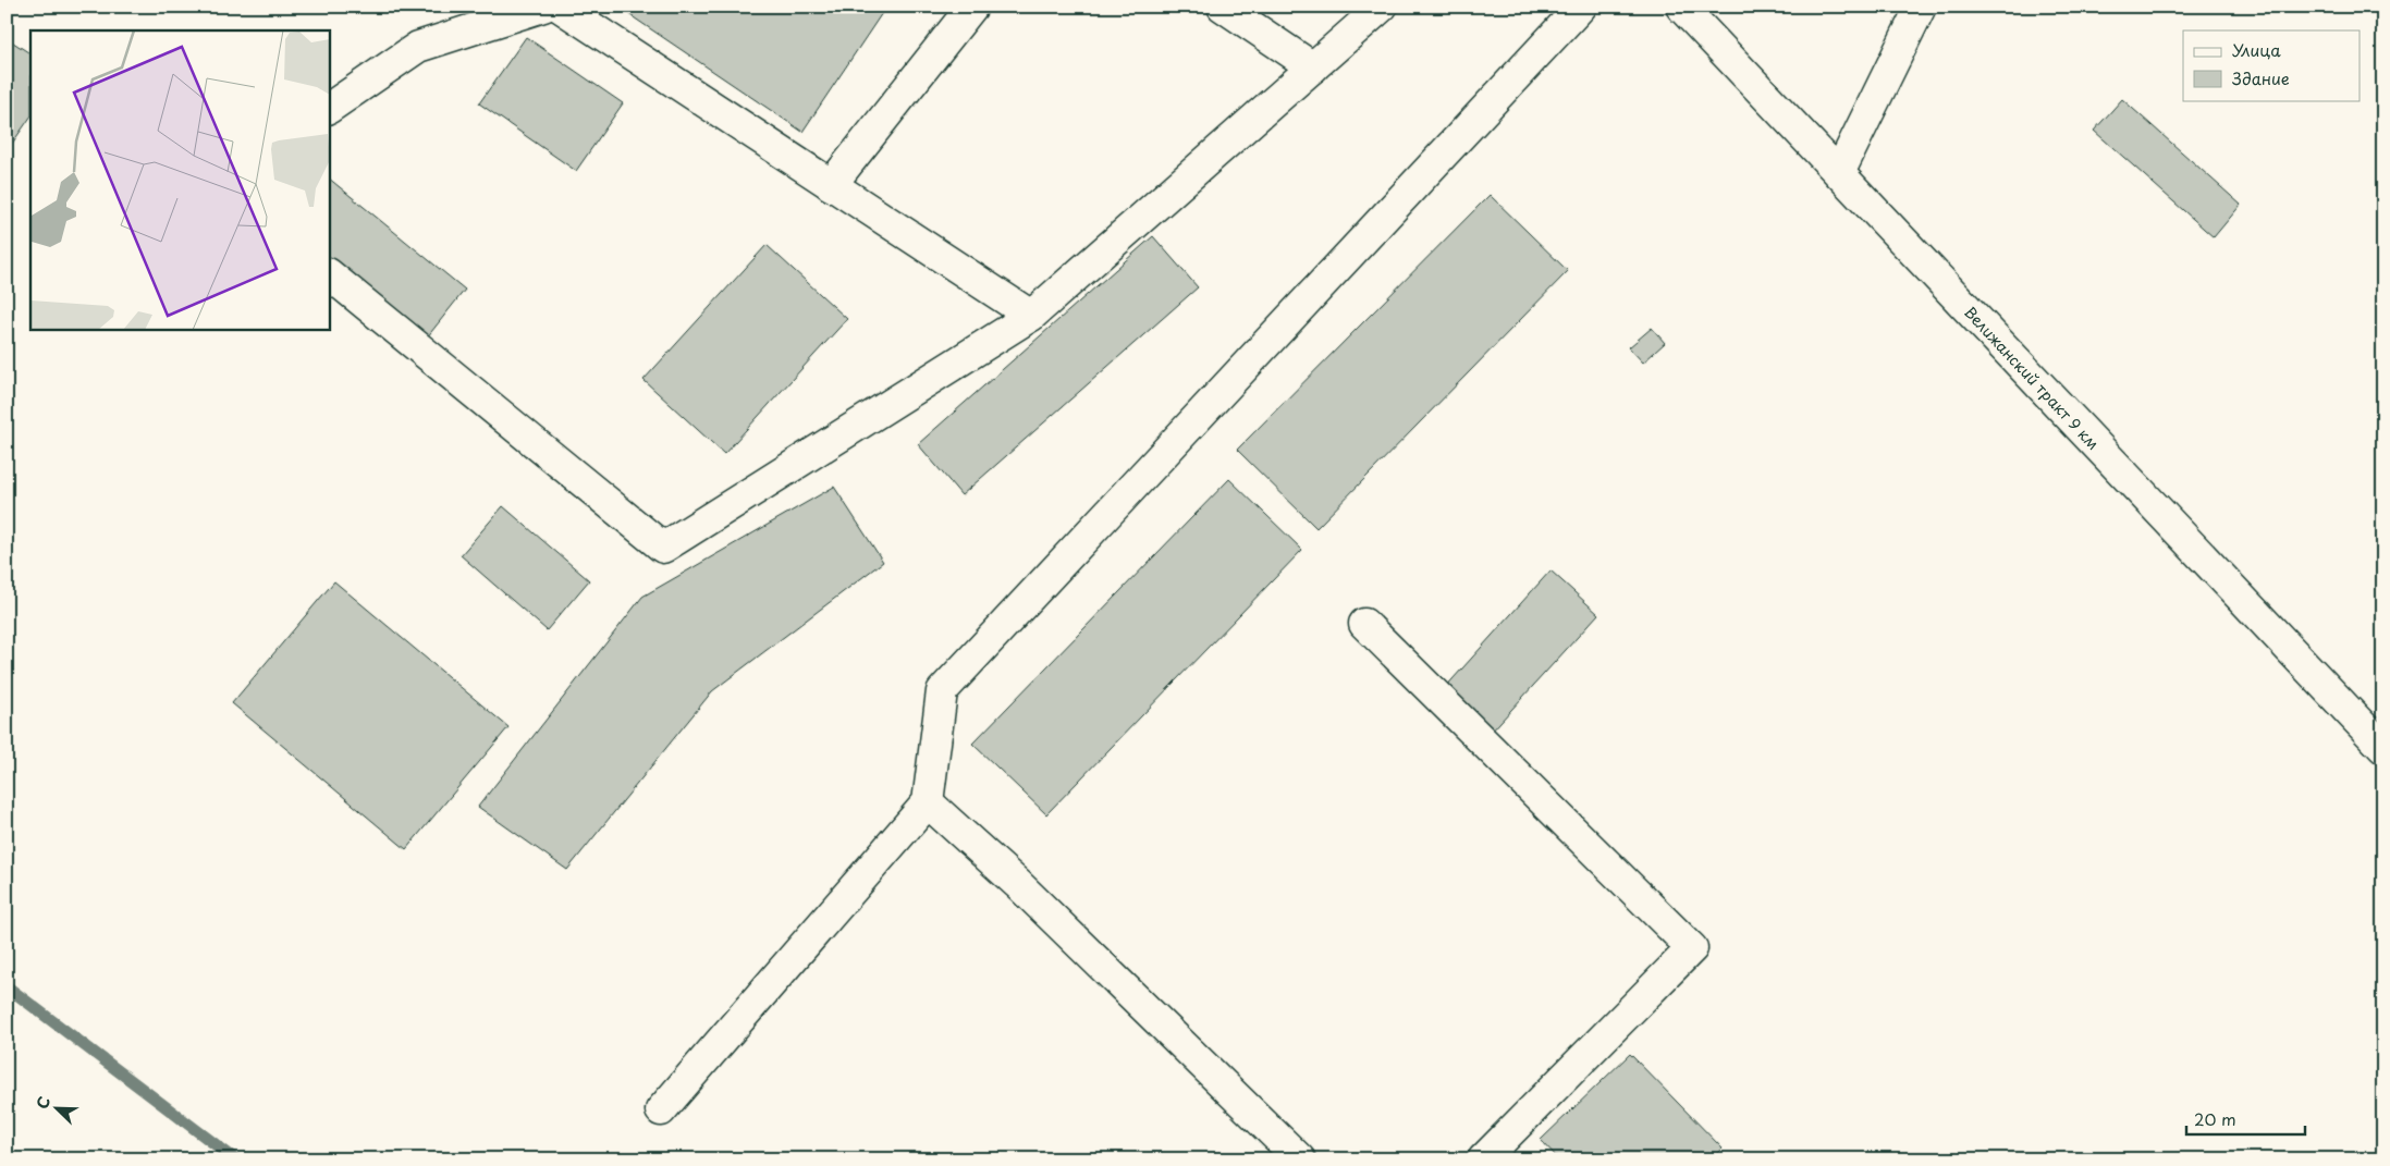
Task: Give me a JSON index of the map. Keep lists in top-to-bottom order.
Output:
{
  "streets": {
    "street": ["Велижанский тракт 9 км"]
  },
  "legend": ["Улица", "Здание"],
  "scale_bar": "20 m",
  "north": "top left"
}
